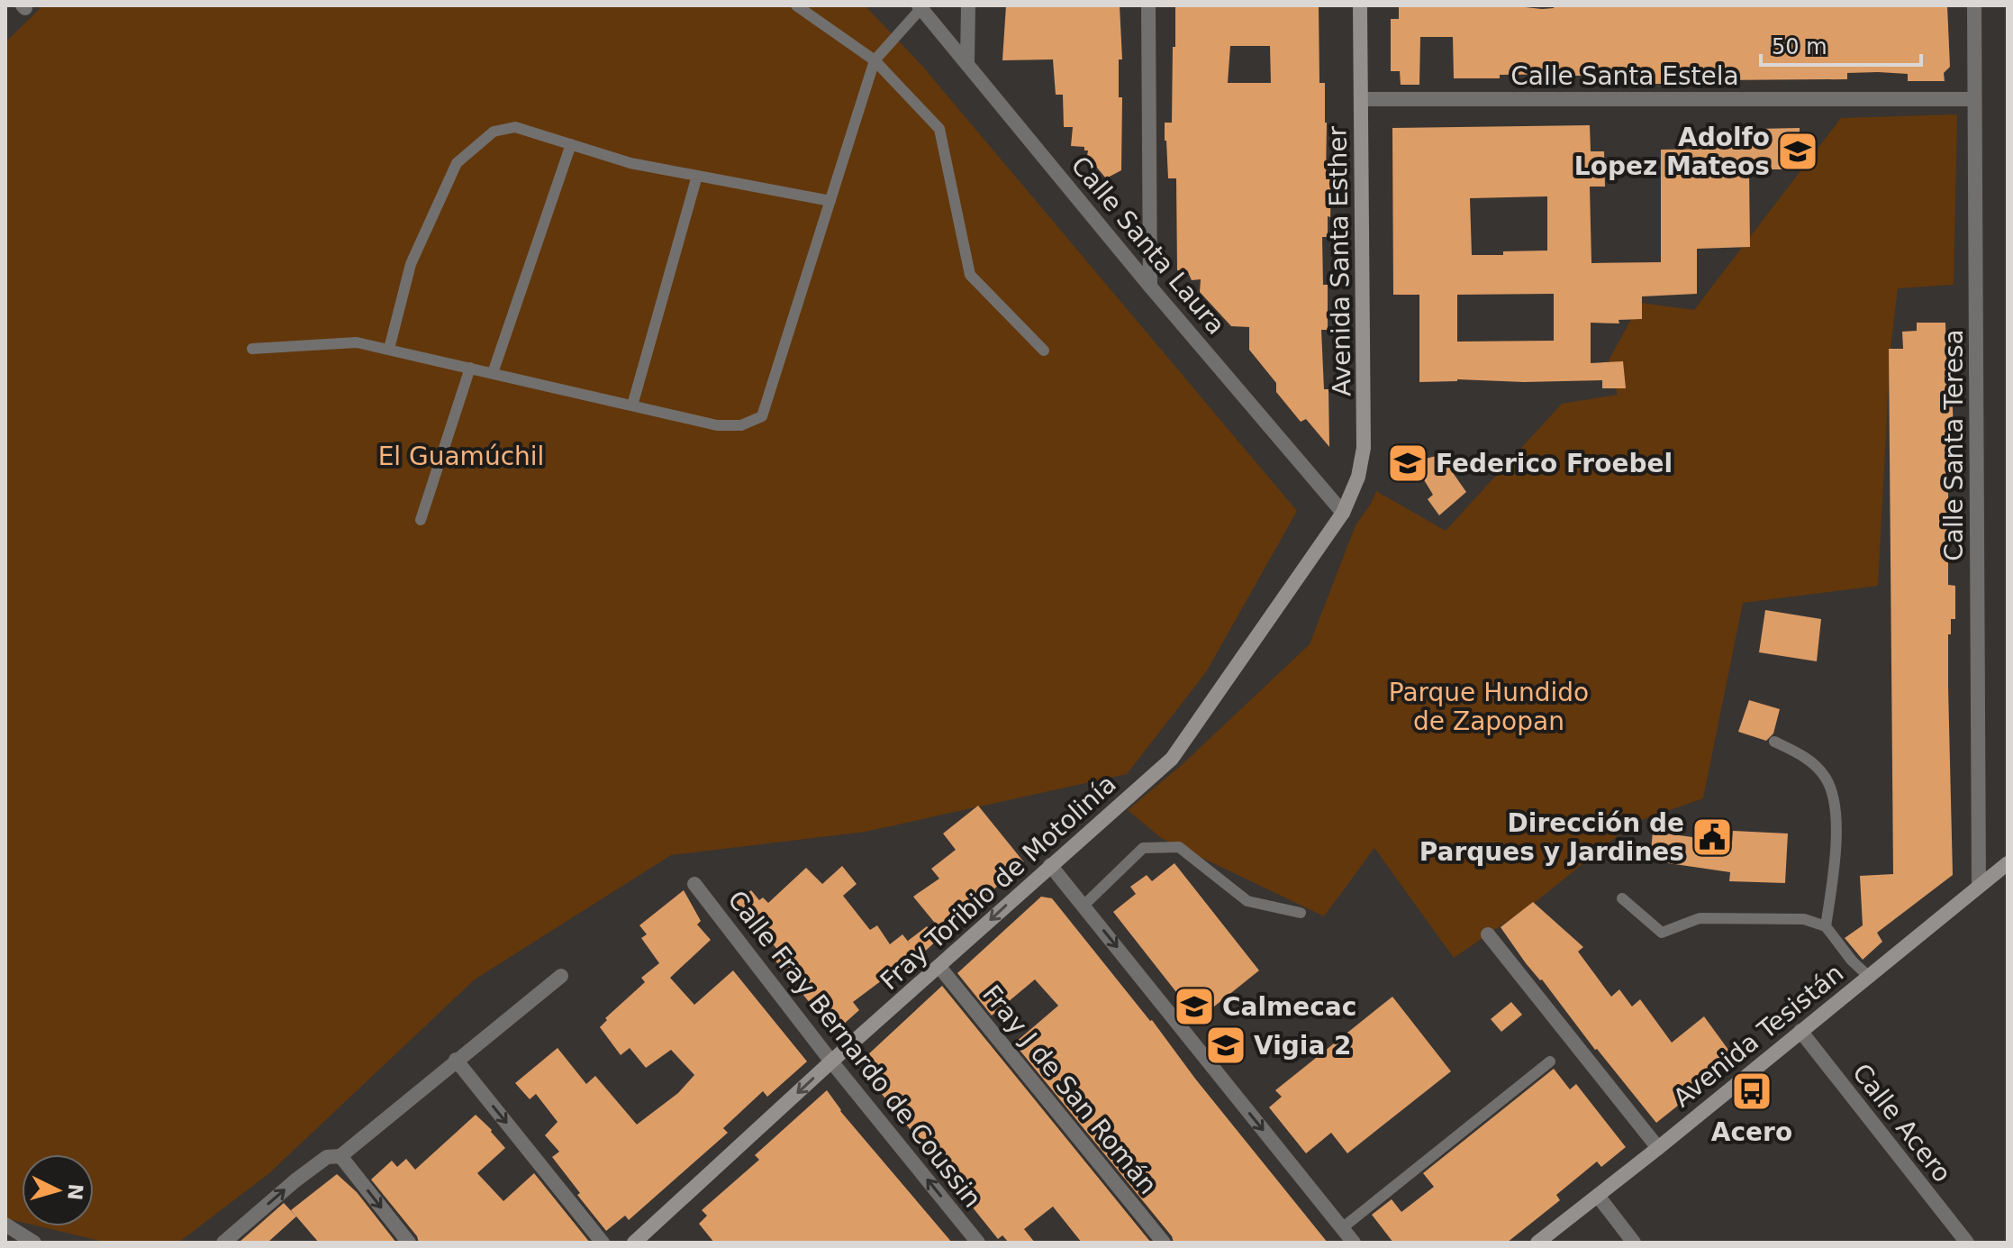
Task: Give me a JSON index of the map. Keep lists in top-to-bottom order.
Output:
{
  "streets": {
    "street": [
      "Calle Santa Estela",
      "Calle Santa Laura",
      "Avenida Santa Esther",
      "Calle Santa Teresa",
      "Fray Toribio de Motolinía",
      "Avenida Tesistán",
      "Calle Fray Bernardo de Coussin",
      "Fray J de San Román",
      "Calle Acero"
    ]
  },
  "crossings": [
    ["Calle Santa Estela", "Avenida Santa Esther"],
    ["Calle Santa Estela", "Calle Santa Teresa"],
    ["Calle Santa Laura", "Avenida Santa Esther"],
    ["Calle Santa Laura", "Fray Toribio de Motolinía"],
    ["Avenida Santa Esther", "Fray Toribio de Motolinía"],
    ["Calle Santa Teresa", "Avenida Tesistán"],
    ["Fray Toribio de Motolinía", "Calle Fray Bernardo de Coussin"],
    ["Fray Toribio de Motolinía", "Fray J de San Román"],
    ["Avenida Tesistán", "Calle Acero"]
  ],
  "one_way": ["Fray Toribio de Motolinía", "Calle Fray Bernardo de Coussin"],
  "parks": ["El Guamúchil", "Parque Hundido de Zapopan"],
  "places": {
    "school or university": [
      "Adolfo Lopez Mateos",
      "Federico Froebel",
      "Calmecac",
      "Vigia 2"
    ],
    "public building": ["Dirección de Parques y Jardines"],
    "bus stop": ["Acero"]
  },
  "scale_bar": "50 m",
  "north": "right"
}
